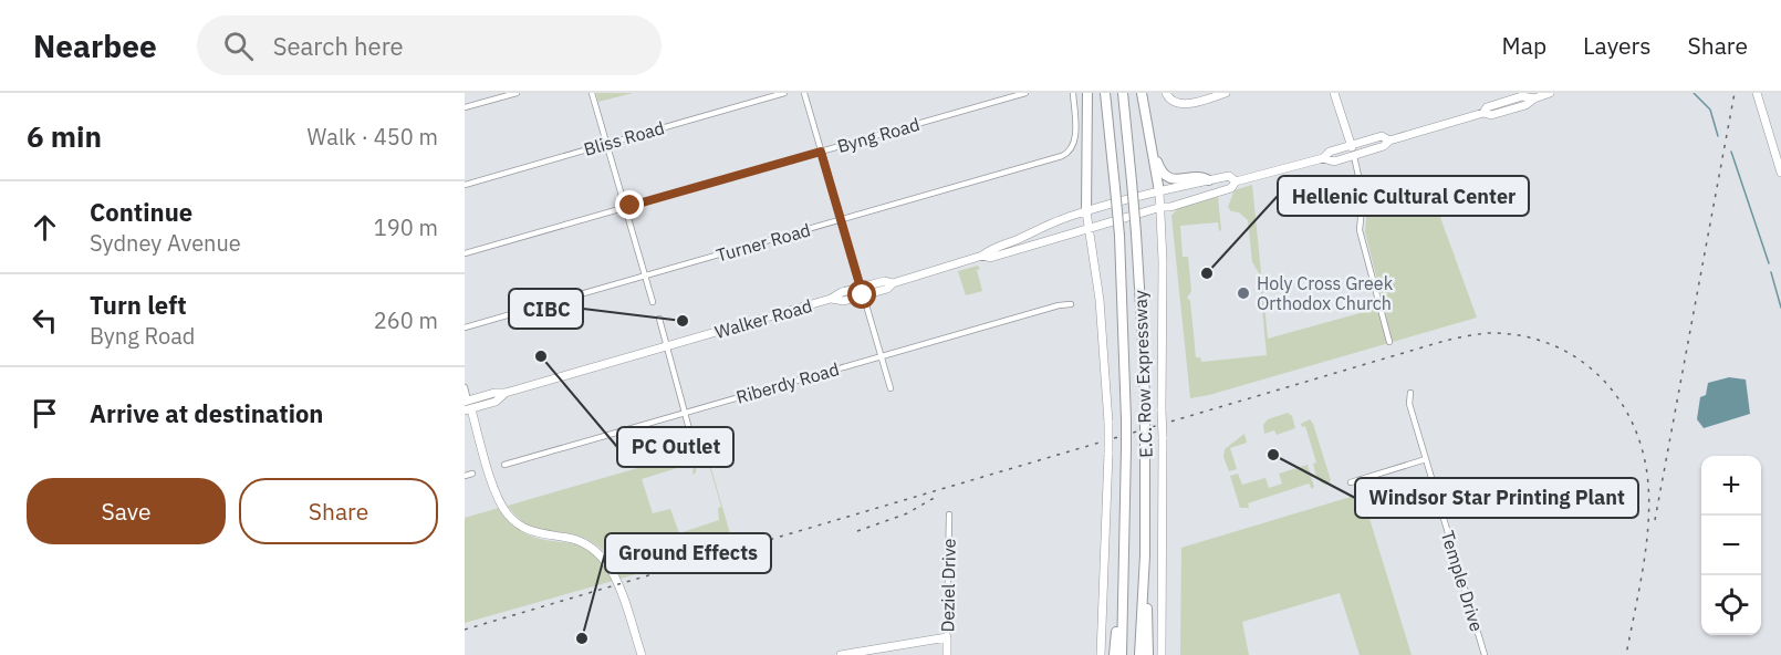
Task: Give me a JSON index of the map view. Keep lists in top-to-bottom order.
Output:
{
  "streets": {
    "highway": ["E.C. Row Expressway"],
    "main road": ["Walker Road", "Deziel Drive"],
    "street": [
      "Byng Road",
      "Bliss Road",
      "Turner Road",
      "Riberdy Road",
      "Temple Drive"
    ]
  },
  "places": [
    "Hellenic Cultural Center",
    "Holy Cross Greek Orthodox Church",
    "CIBC",
    "PC Outlet",
    "Windsor Star Printing Plant",
    "Ground Effects"
  ],
  "page": {
    "header": "Nearbee",
    "search": "Search here",
    "nav": ["Map", "Layers", "Share"],
    "heading": ["6 min", "Walk · 450 m"],
    "list": [
      ["Continue", "Sydney Avenue", "190 m"],
      ["Turn left", "Byng Road", "260 m"],
      "Arrive at destination"
    ],
    "map_buttons": ["+", "−"],
    "buttons": ["Save", "Share"]
  }
}
